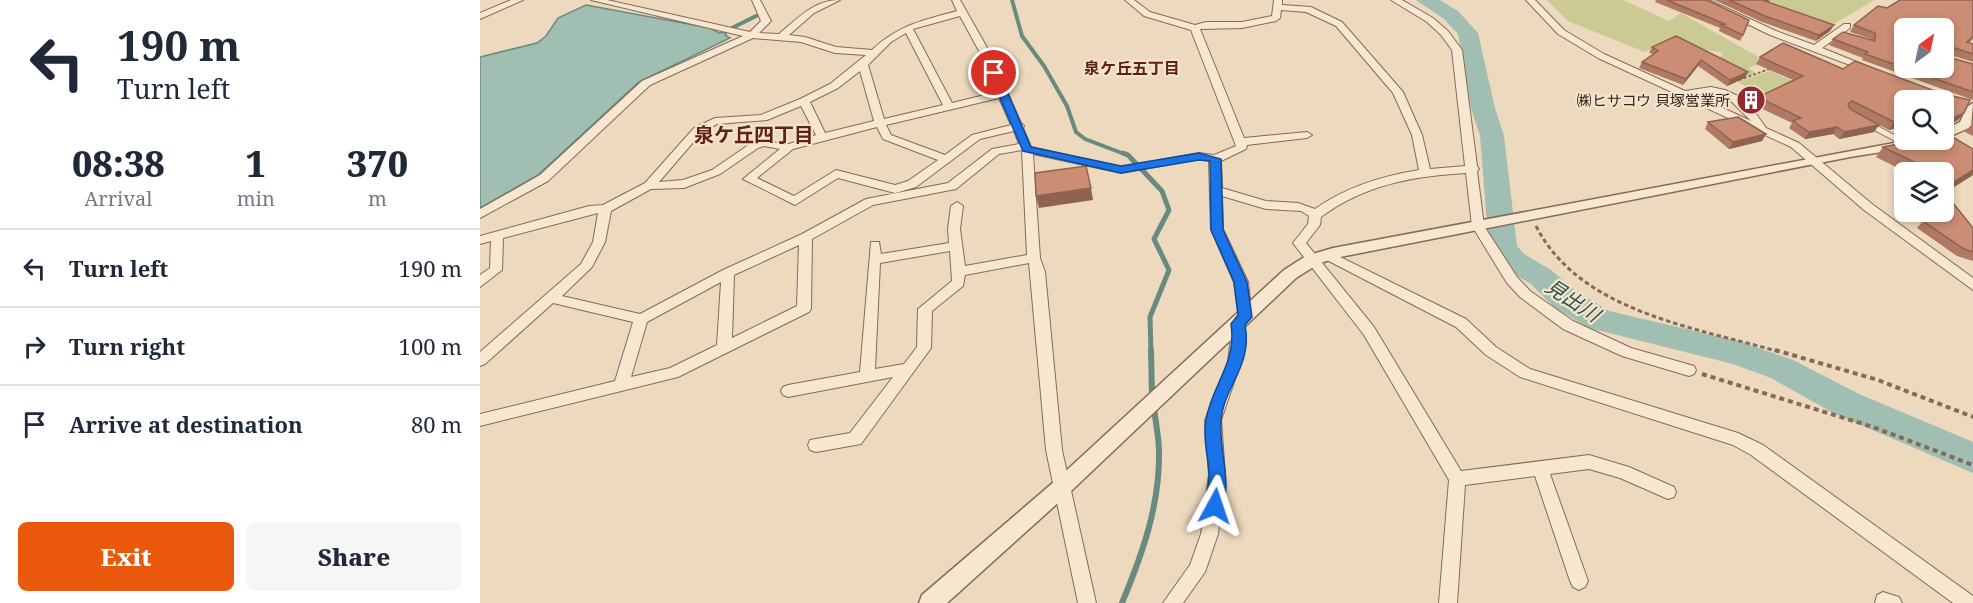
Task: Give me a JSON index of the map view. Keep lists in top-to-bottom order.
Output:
{
  "districts": ["泉ケ丘五丁目", "泉ケ丘四丁目"],
  "water": ["見出川"],
  "places": {
    "building": ["㈱ヒサコウ 貝塚営業所"]
  },
  "north": "top right",
  "page": {
    "turn": ["190 m", "Turn left"],
    "eta": [
      "08:38",
      "Arrival",
      "1",
      "min",
      "370",
      "m"
    ],
    "list": [
      {
        "name": "Turn left",
        "value": "190 m"
      },
      {
        "name": "Turn right",
        "value": "100 m"
      },
      {
        "name": "Arrive at destination",
        "value": "80 m"
      }
    ],
    "buttons": ["Exit", "Share"]
  }
}
